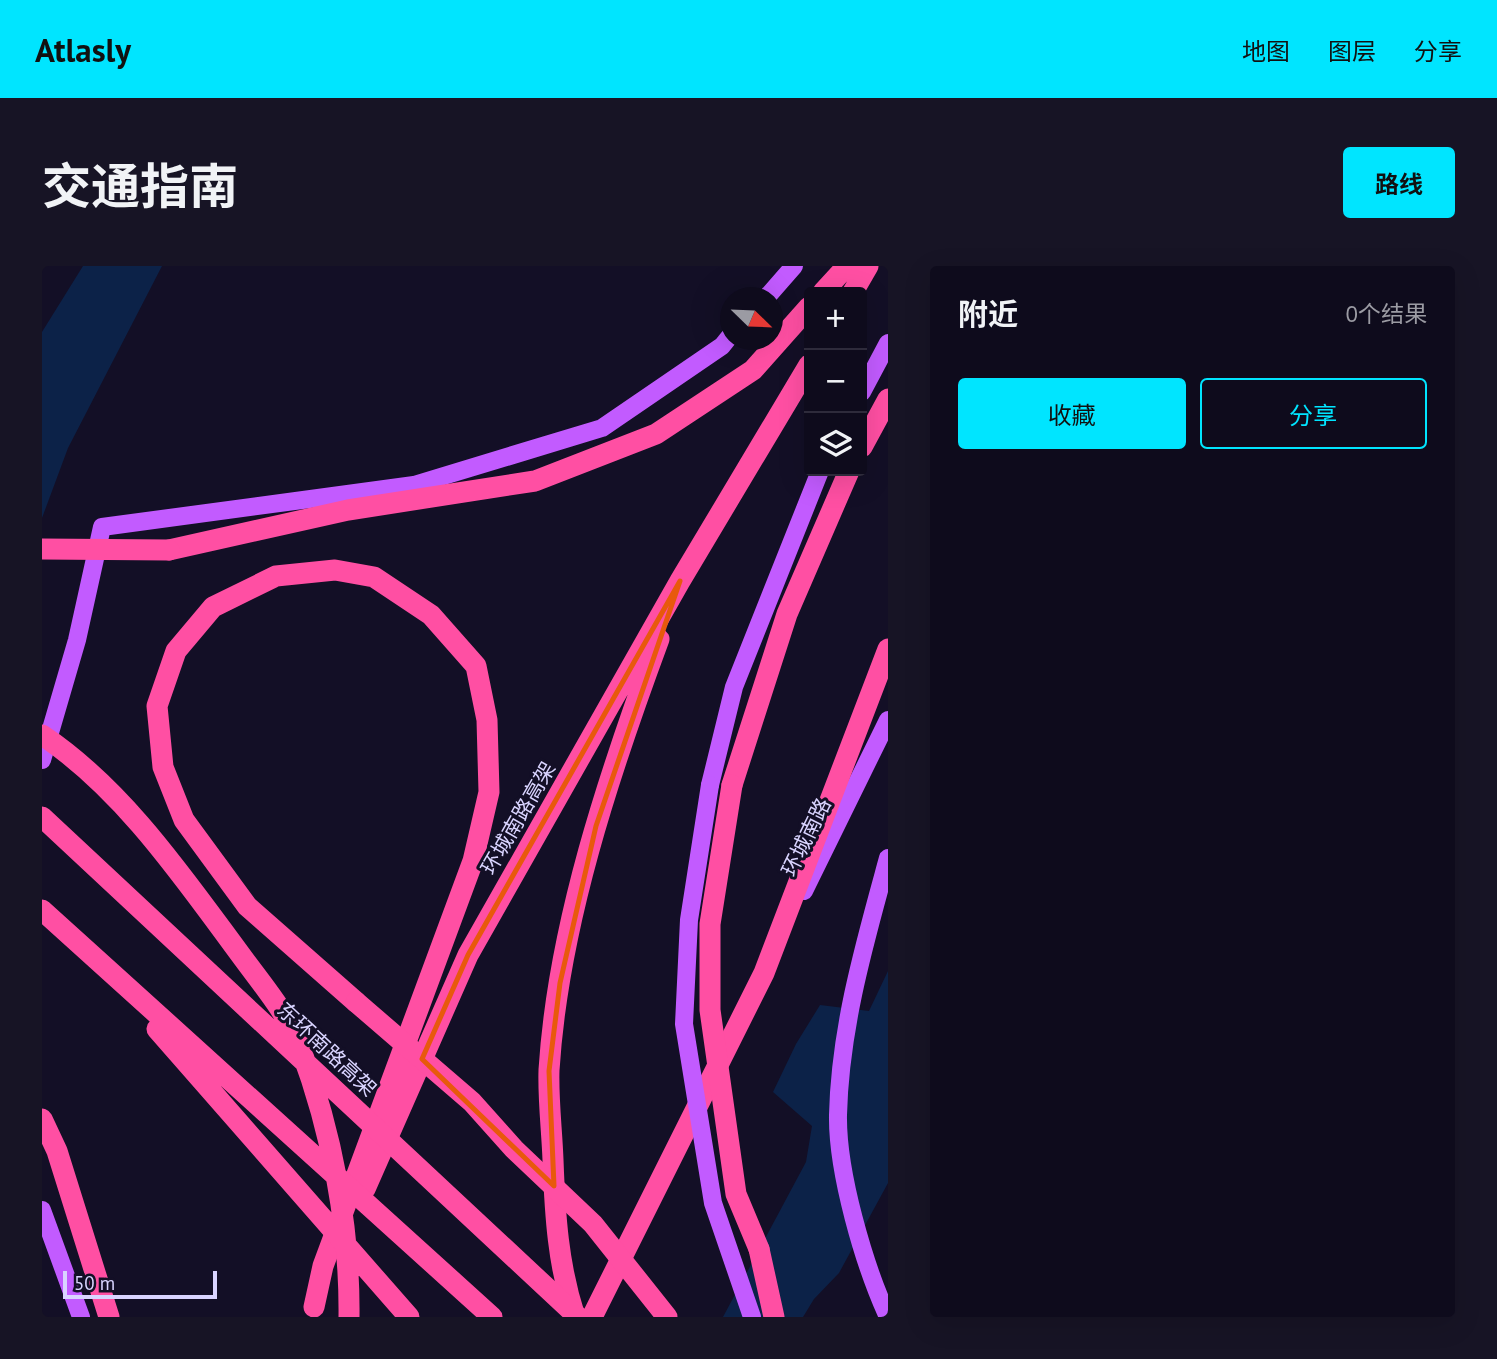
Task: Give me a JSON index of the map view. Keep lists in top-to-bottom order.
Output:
{
  "streets": {
    "highway": ["环城南路高架", "东环南路高架"],
    "main road": ["环城南路"]
  },
  "scale_bar": "50 m",
  "north": "bottom right",
  "page": {
    "header": "Atlasly",
    "nav": ["地图", "图层", "分享"],
    "title": "交通指南",
    "buttons": [
      "路线",
      ["收藏", "分享"]
    ],
    "heading": ["附近", "0个结果"],
    "map_buttons": ["+", "−"],
    "scale": "50 m"
  }
}
